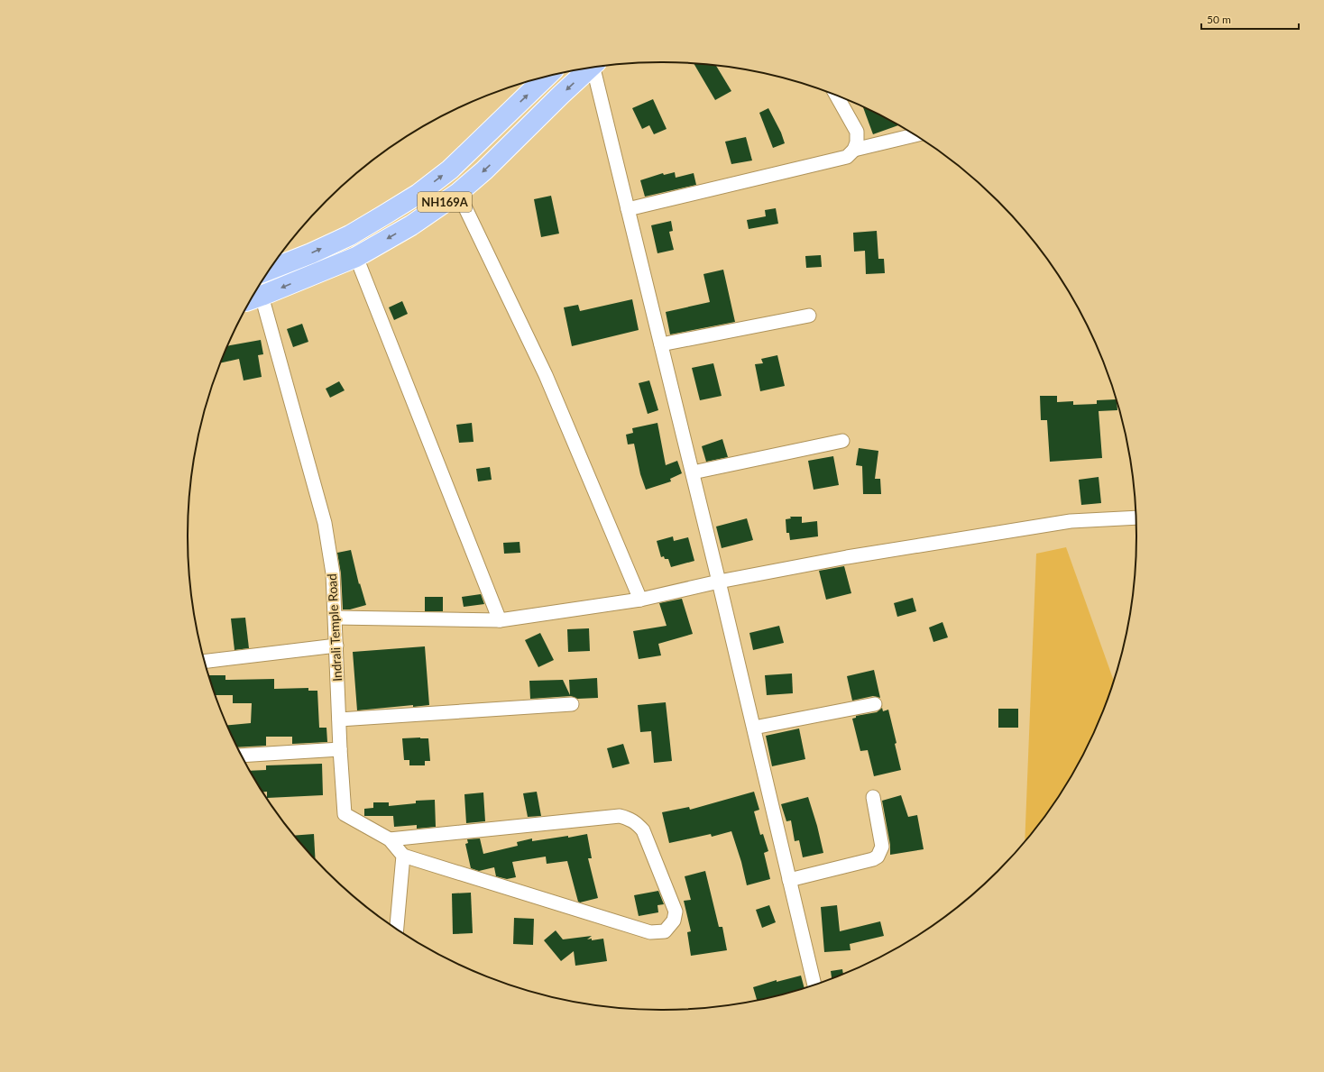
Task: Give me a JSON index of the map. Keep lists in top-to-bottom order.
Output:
{
  "streets": {
    "highway": ["NH169A"],
    "street": ["Indrali Temple Road"]
  },
  "crossings": [
    ["NH169A", "Indrali Temple Road"]
  ],
  "scale_bar": "50 m"
}
